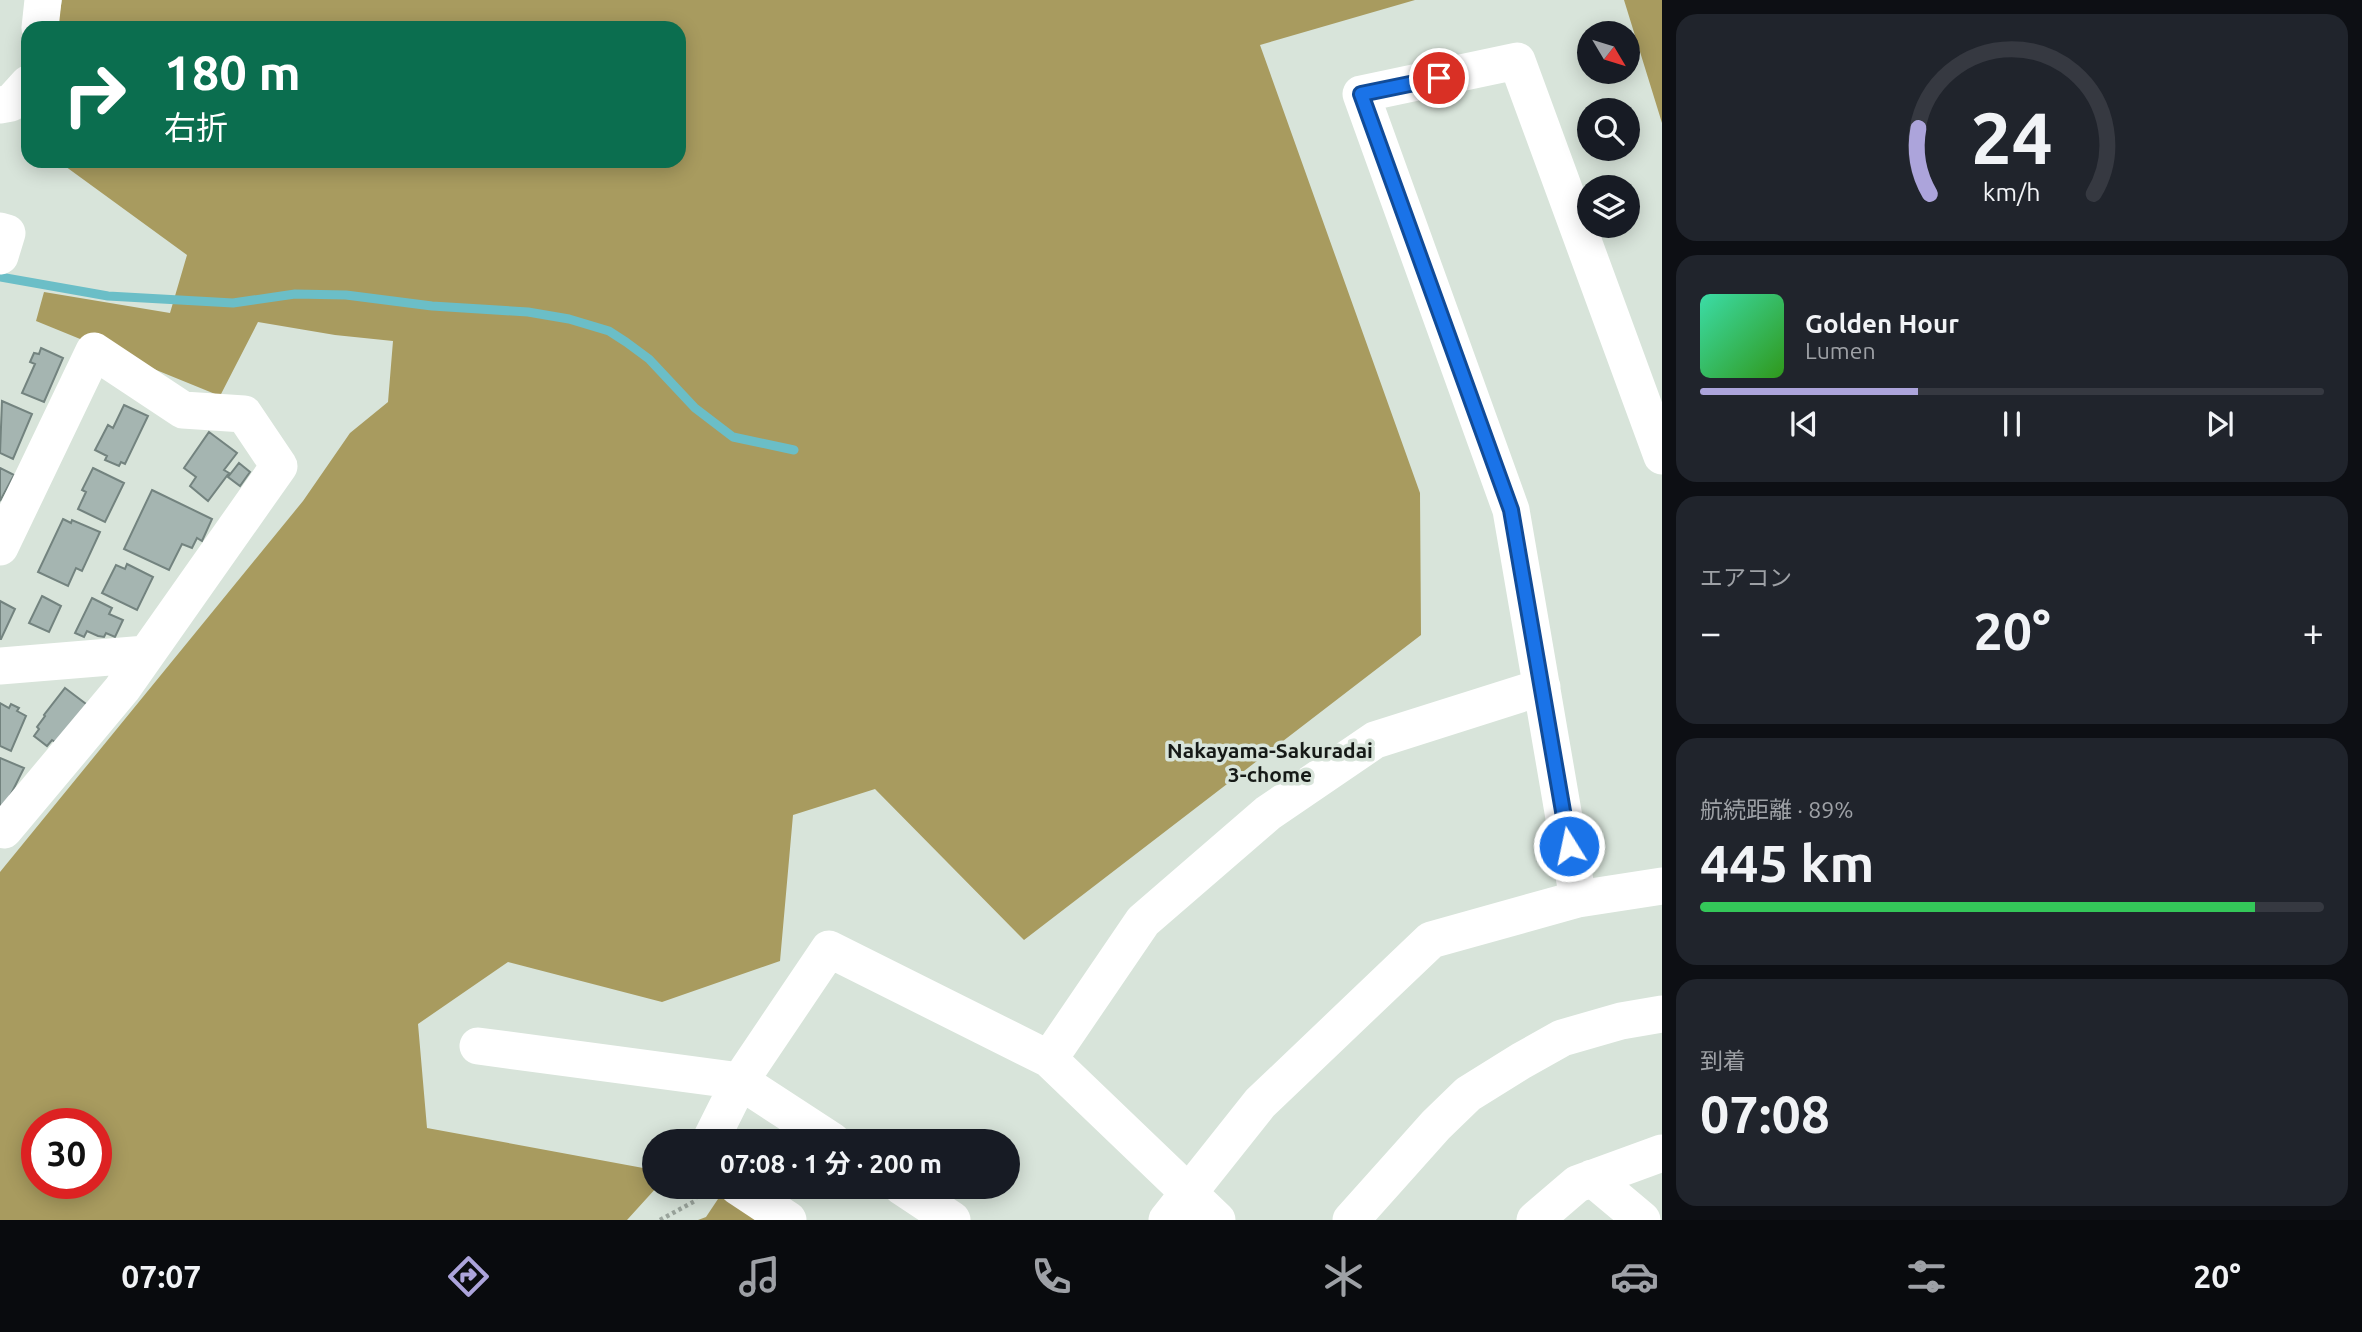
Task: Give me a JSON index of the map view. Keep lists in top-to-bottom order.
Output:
{
  "districts": ["Nakayama-Sakuradai 3-chome"],
  "north": "bottom right",
  "page": {
    "turn": ["180 m", "右折"],
    "song": ["Golden Hour", "Lumen"],
    "tile": [
      "エアコン",
      ["航続距離 · 89%", "445 km"],
      ["到着", "07:08"]
    ],
    "heat": ["−", "20°", "+"],
    "limit": "30",
    "trip": "07:08 · 1 分 · 200 m",
    "tabs": ["07:07", "20°"],
    "gauge": ["24", "km/h"]
  }
}
